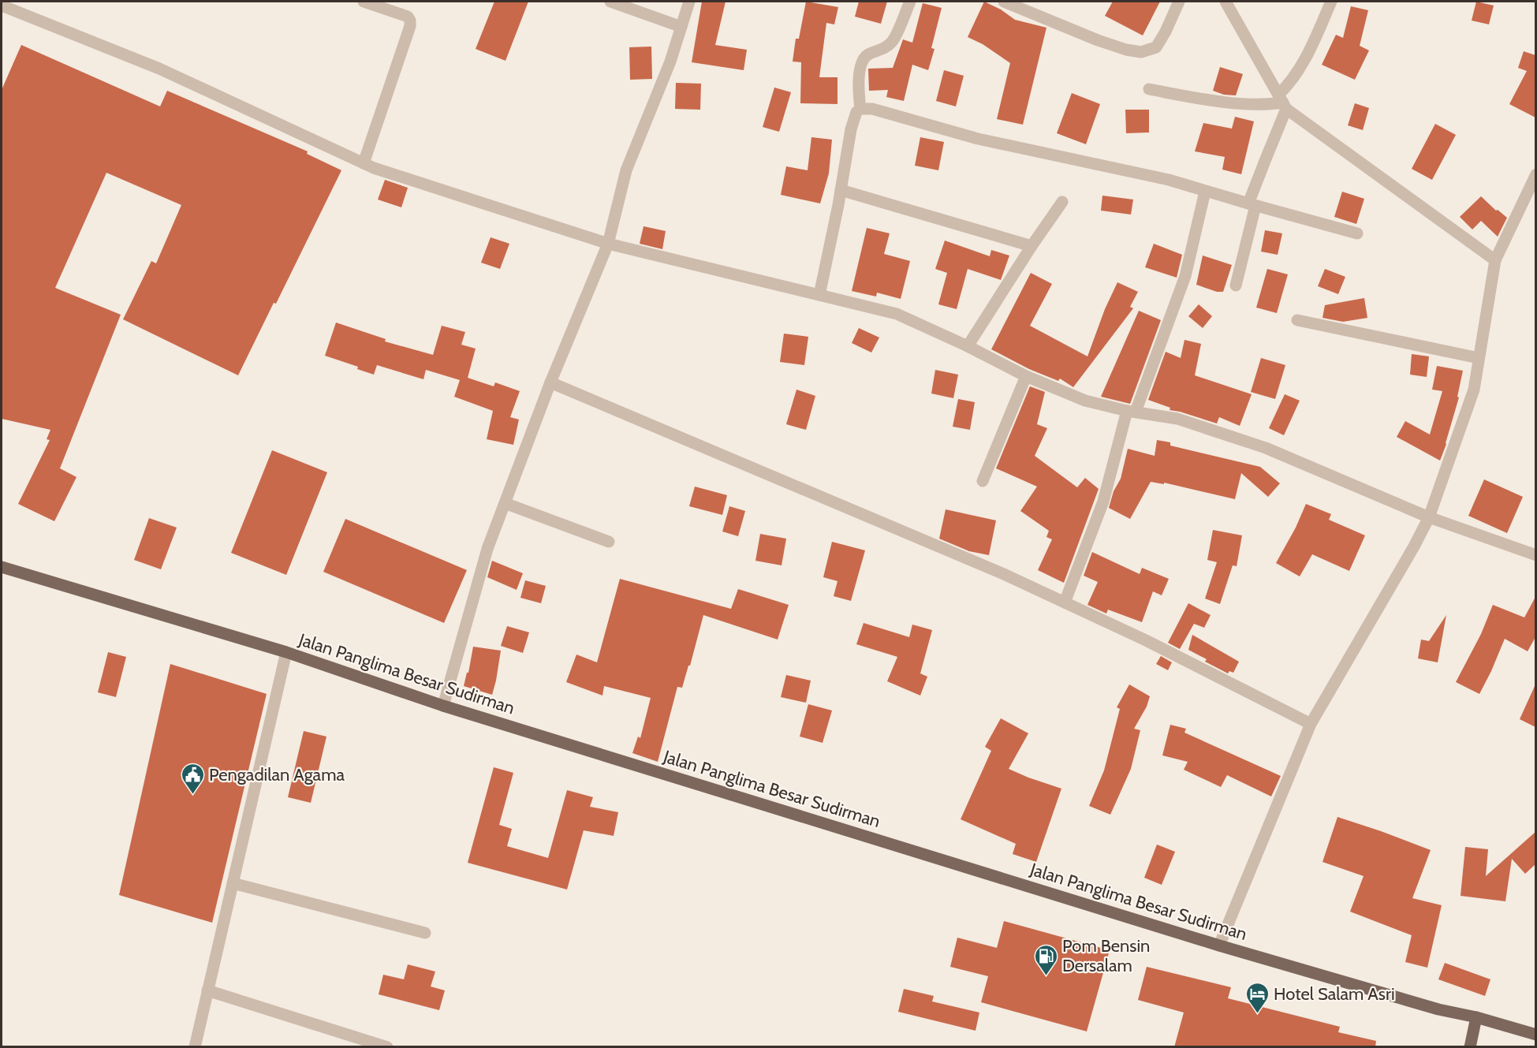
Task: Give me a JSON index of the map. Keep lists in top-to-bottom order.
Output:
{
  "streets": {
    "main road": ["Jalan Panglima Besar Sudirman"]
  },
  "places": {
    "public building": ["Pengadilan Agama"],
    "fuel station": ["Pom Bensin Dersalam"],
    "hotel": ["Hotel Salam Asri"]
  }
}
